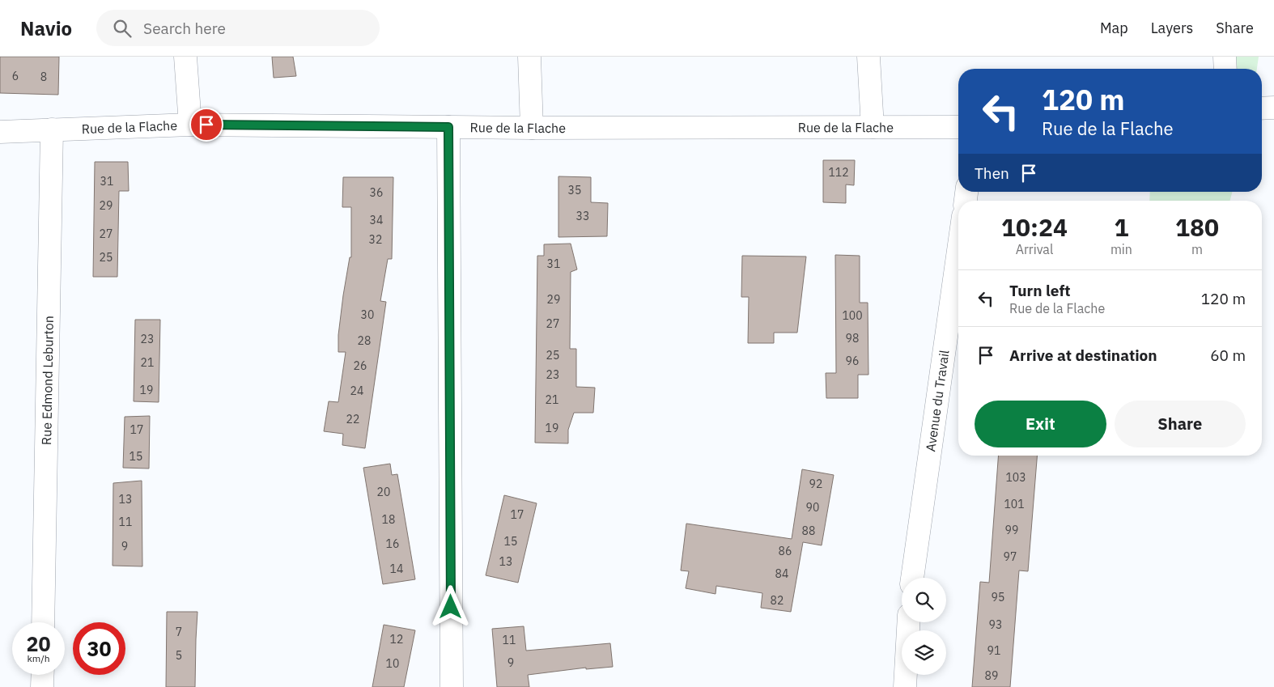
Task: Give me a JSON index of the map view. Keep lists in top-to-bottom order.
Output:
{
  "streets": {
    "street": ["Rue de la Flache", "Rue Edmond Leburton", "Avenue du Travail"]
  },
  "crossings": [
    ["Rue de la Flache", "Rue Edmond Leburton"]
  ],
  "house_numbers": [
    "6",
    "8",
    "112",
    "31",
    "35",
    "36",
    "29",
    "33",
    "34",
    "27",
    "32",
    "25",
    "31",
    "29",
    "30",
    "100",
    "27",
    "98",
    "23",
    "28",
    "25",
    "96",
    "21",
    "26",
    "23",
    "19",
    "24",
    "21",
    "22",
    "19",
    "17",
    "15",
    "103",
    "92",
    "20",
    "13",
    "101",
    "90",
    "17",
    "18",
    "11",
    "99",
    "88",
    "15",
    "16",
    "9",
    "86",
    "97",
    "13",
    "14",
    "84",
    "95",
    "82",
    "93",
    "7",
    "12",
    "11",
    "91",
    "5",
    "9",
    "10",
    "89"
  ],
  "page": {
    "header": "Navio",
    "search": "Search here",
    "nav": ["Map", "Layers", "Share"],
    "turn": ["120 m", "Rue de la Flache"],
    "then": "Then",
    "eta": [
      "10:24",
      "Arrival",
      "1",
      "min",
      "180",
      "m"
    ],
    "list": [
      {
        "name": "Turn left",
        "note": "Rue de la Flache",
        "value": "120 m"
      },
      {
        "name": "Arrive at destination",
        "value": "60 m"
      }
    ],
    "buttons": ["Exit", "Share"],
    "speed": "20 km/h",
    "limit": "30"
  }
}
